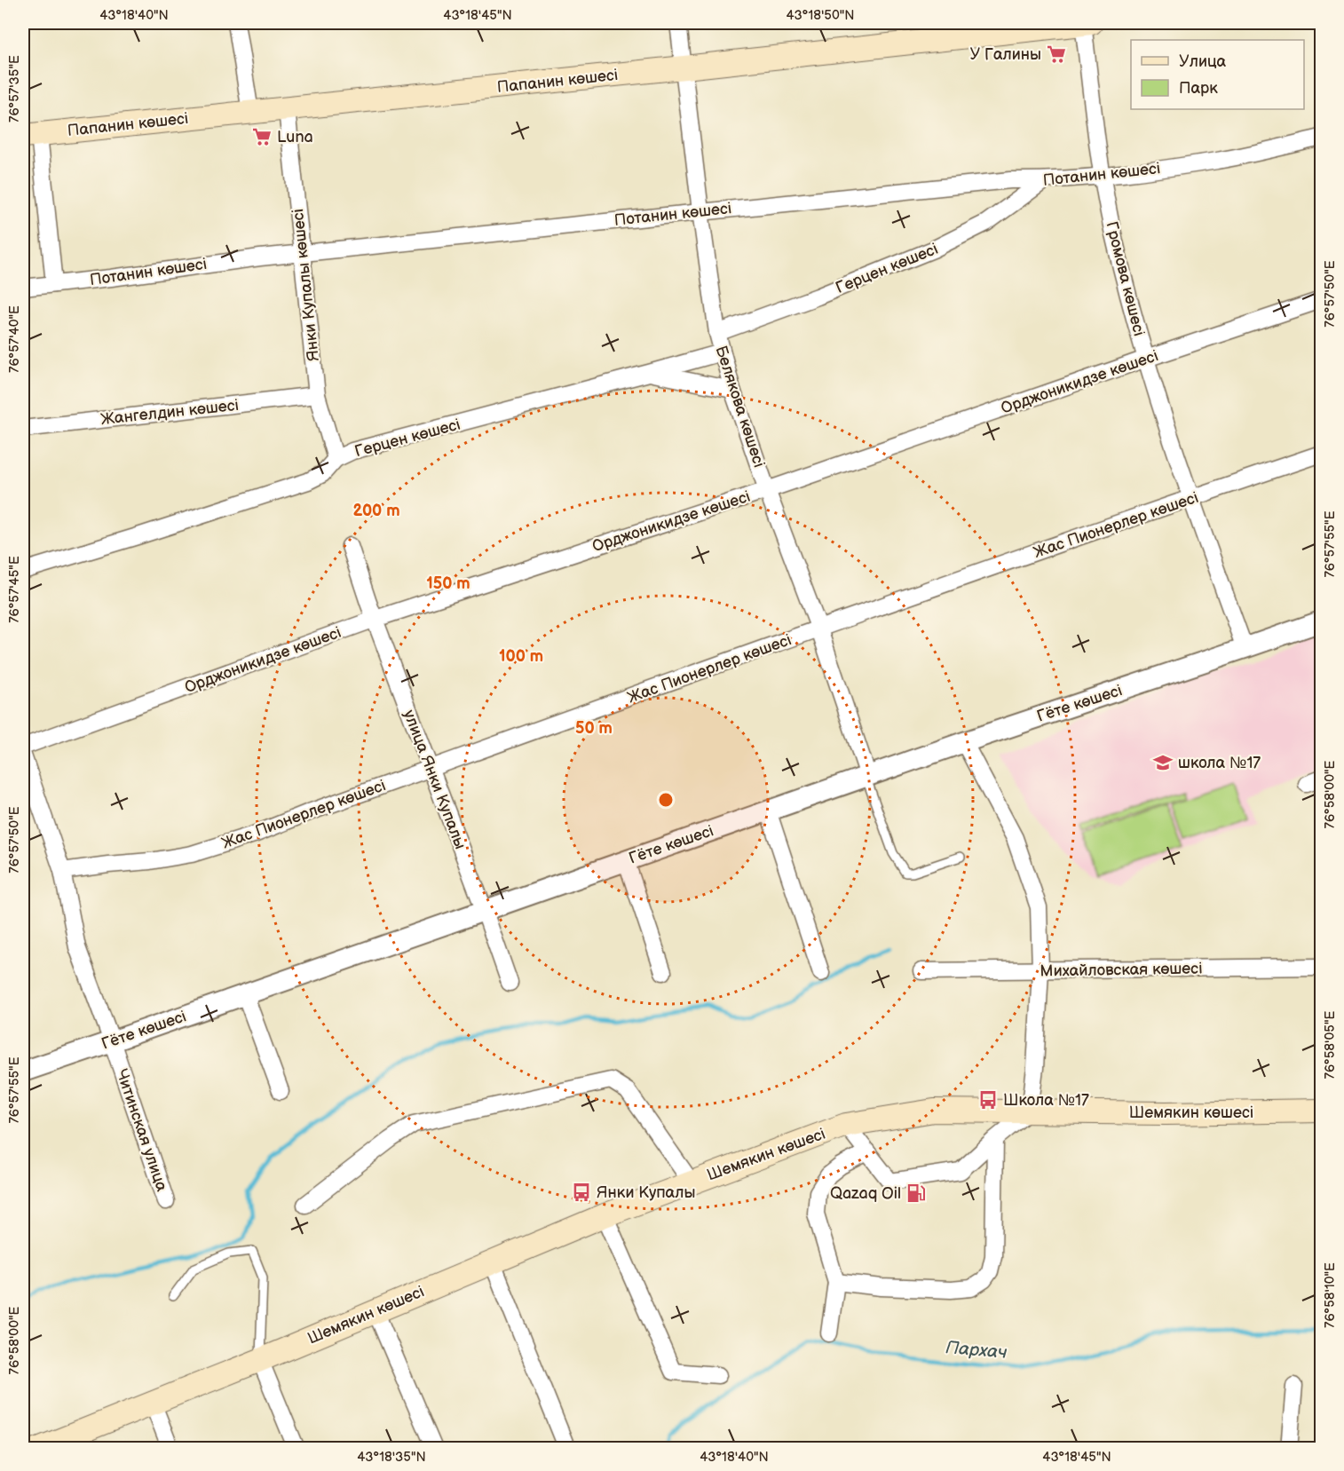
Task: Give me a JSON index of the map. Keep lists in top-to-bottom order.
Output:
{
  "streets": {
    "main road": ["Папанин көшесі", "Шемякин көшесі"],
    "street": [
      "Потанин көшесі",
      "Герцен көшесі",
      "Громова көшесі",
      "Янки Купалы көшесі",
      "Орджоникидзе көшесі",
      "Белякова көшесі",
      "Жангелдин көшесі",
      "Жас Пионерлер көшесі",
      "Гёте көшесі",
      "улица Янки Купалы",
      "Михайловская көшесі",
      "Читинская улица"
    ]
  },
  "crossings": [
    ["Папанин көшесі", "Громова көшесі"],
    ["Папанин көшесі", "Янки Купалы көшесі"],
    ["Папанин көшесі", "Белякова көшесі"],
    ["Потанин көшесі", "Герцен көшесі"],
    ["Потанин көшесі", "Громова көшесі"],
    ["Потанин көшесі", "Янки Купалы көшесі"],
    ["Потанин көшесі", "Белякова көшесі"],
    ["Герцен көшесі", "Янки Купалы көшесі"],
    ["Герцен көшесі", "Белякова көшесі"],
    ["Громова көшесі", "Орджоникидзе көшесі"],
    ["Громова көшесі", "Жас Пионерлер көшесі"],
    ["Громова көшесі", "Гёте көшесі"],
    ["Янки Купалы көшесі", "Жангелдин көшесі"],
    ["Орджоникидзе көшесі", "Белякова көшесі"],
    ["Орджоникидзе көшесі", "улица Янки Купалы"],
    ["Белякова көшесі", "Жас Пионерлер көшесі"],
    ["Белякова көшесі", "Гёте көшесі"],
    ["Жас Пионерлер көшесі", "улица Янки Купалы"],
    ["Жас Пионерлер көшесі", "Читинская улица"],
    ["Гёте көшесі", "улица Янки Купалы"],
    ["Гёте көшесі", "Читинская улица"]
  ],
  "water": ["Пархач"],
  "places": {
    "supermarket": ["У Галины", "Luna"],
    "school or university": ["школа №17"],
    "bus stop": ["Школа №17", "Янки Купалы"],
    "fuel station": ["Qazaq Oil"]
  },
  "legend": ["Улица", "Парк"],
  "coordinates": [
    "43°18'40\"N",
    "43°18'45\"N",
    "43°18'50\"N",
    "76°57'35\"E",
    "76°57'50\"E",
    "76°57'40\"E",
    "76°57'55\"E",
    "76°57'45\"E",
    "76°58'00\"E",
    "76°58'05\"E",
    "76°58'10\"E",
    "43°18'35\"N"
  ],
  "rings": [
    "200 m",
    "150 m",
    "100 m",
    "50 m"
  ]
}
